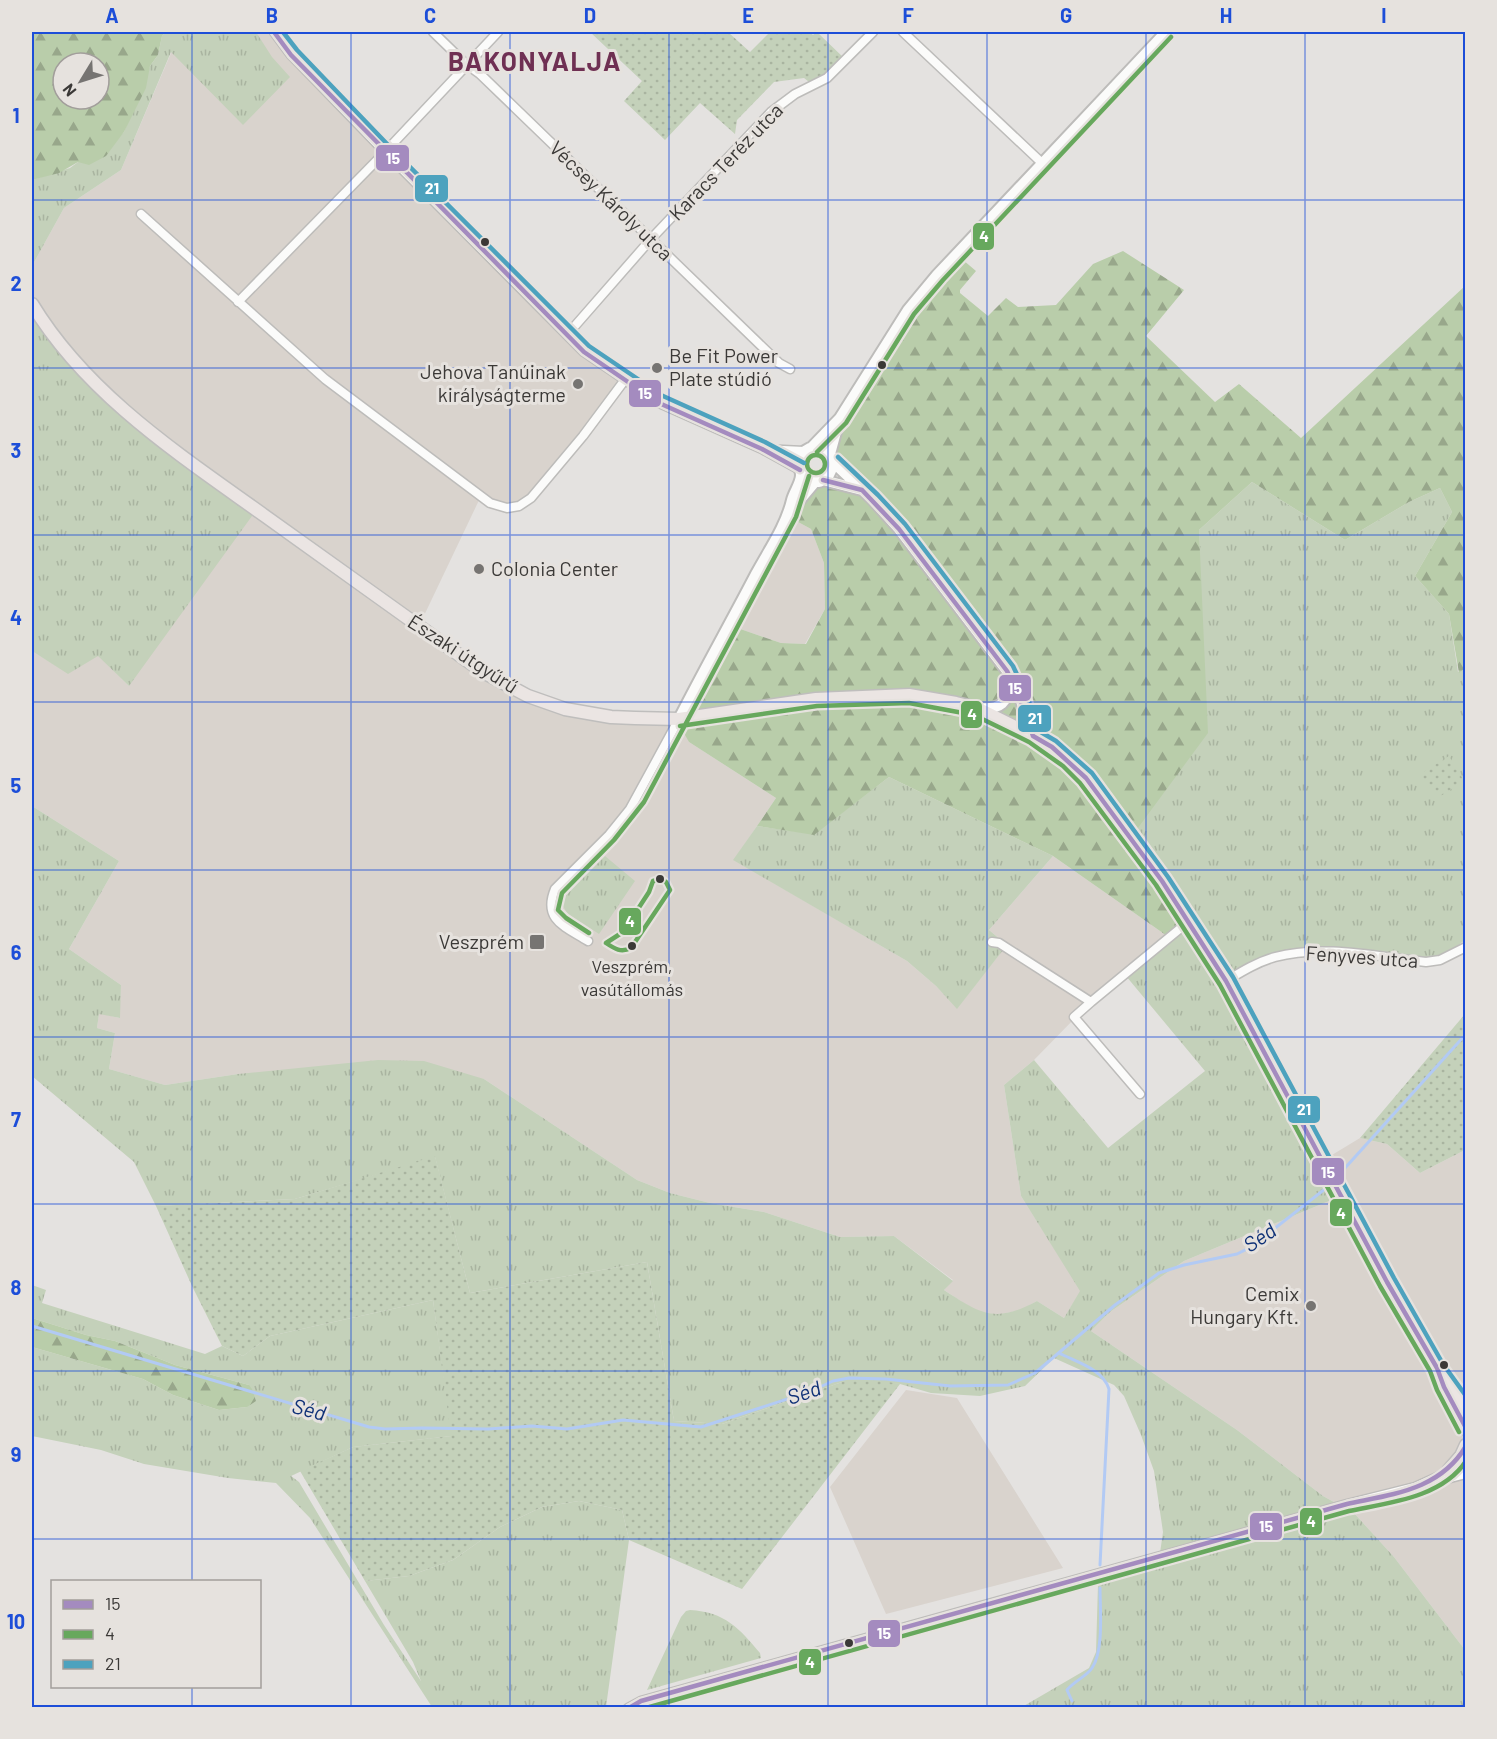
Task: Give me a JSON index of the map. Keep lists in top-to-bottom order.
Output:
{
  "streets": {
    "main road": ["Északi útgyűrű"],
    "street": ["Karacs Teréz utca", "Vécsey Károly utca", "Fenyves utca"]
  },
  "crossings": [
    ["Karacs Teréz utca", "Vécsey Károly utca"],
    ["Északi útgyűrű", "Fenyves utca"]
  ],
  "districts": ["BAKONYALJA"],
  "water": ["Séd"],
  "places": {
    "other": [
      "Be Fit Power Plate stúdió",
      "Jehova Tanúinak királyságterme",
      "Colonia Center",
      "Veszprém, vasútállomás",
      "Cemix Hungary Kft."
    ],
    "transit": ["Veszprém"]
  },
  "lines": ["transit line 15", "transit line 21", "transit line 4"],
  "legend": ["15", "4", "21"],
  "north": "bottom left",
  "grid": {
    "columns": [
      "A",
      "B",
      "C",
      "D",
      "E",
      "F",
      "G",
      "H",
      "I"
    ],
    "rows": [
      "1",
      "2",
      "3",
      "4",
      "5",
      "6",
      "7",
      "8",
      "9",
      "10"
    ]
  }
}
